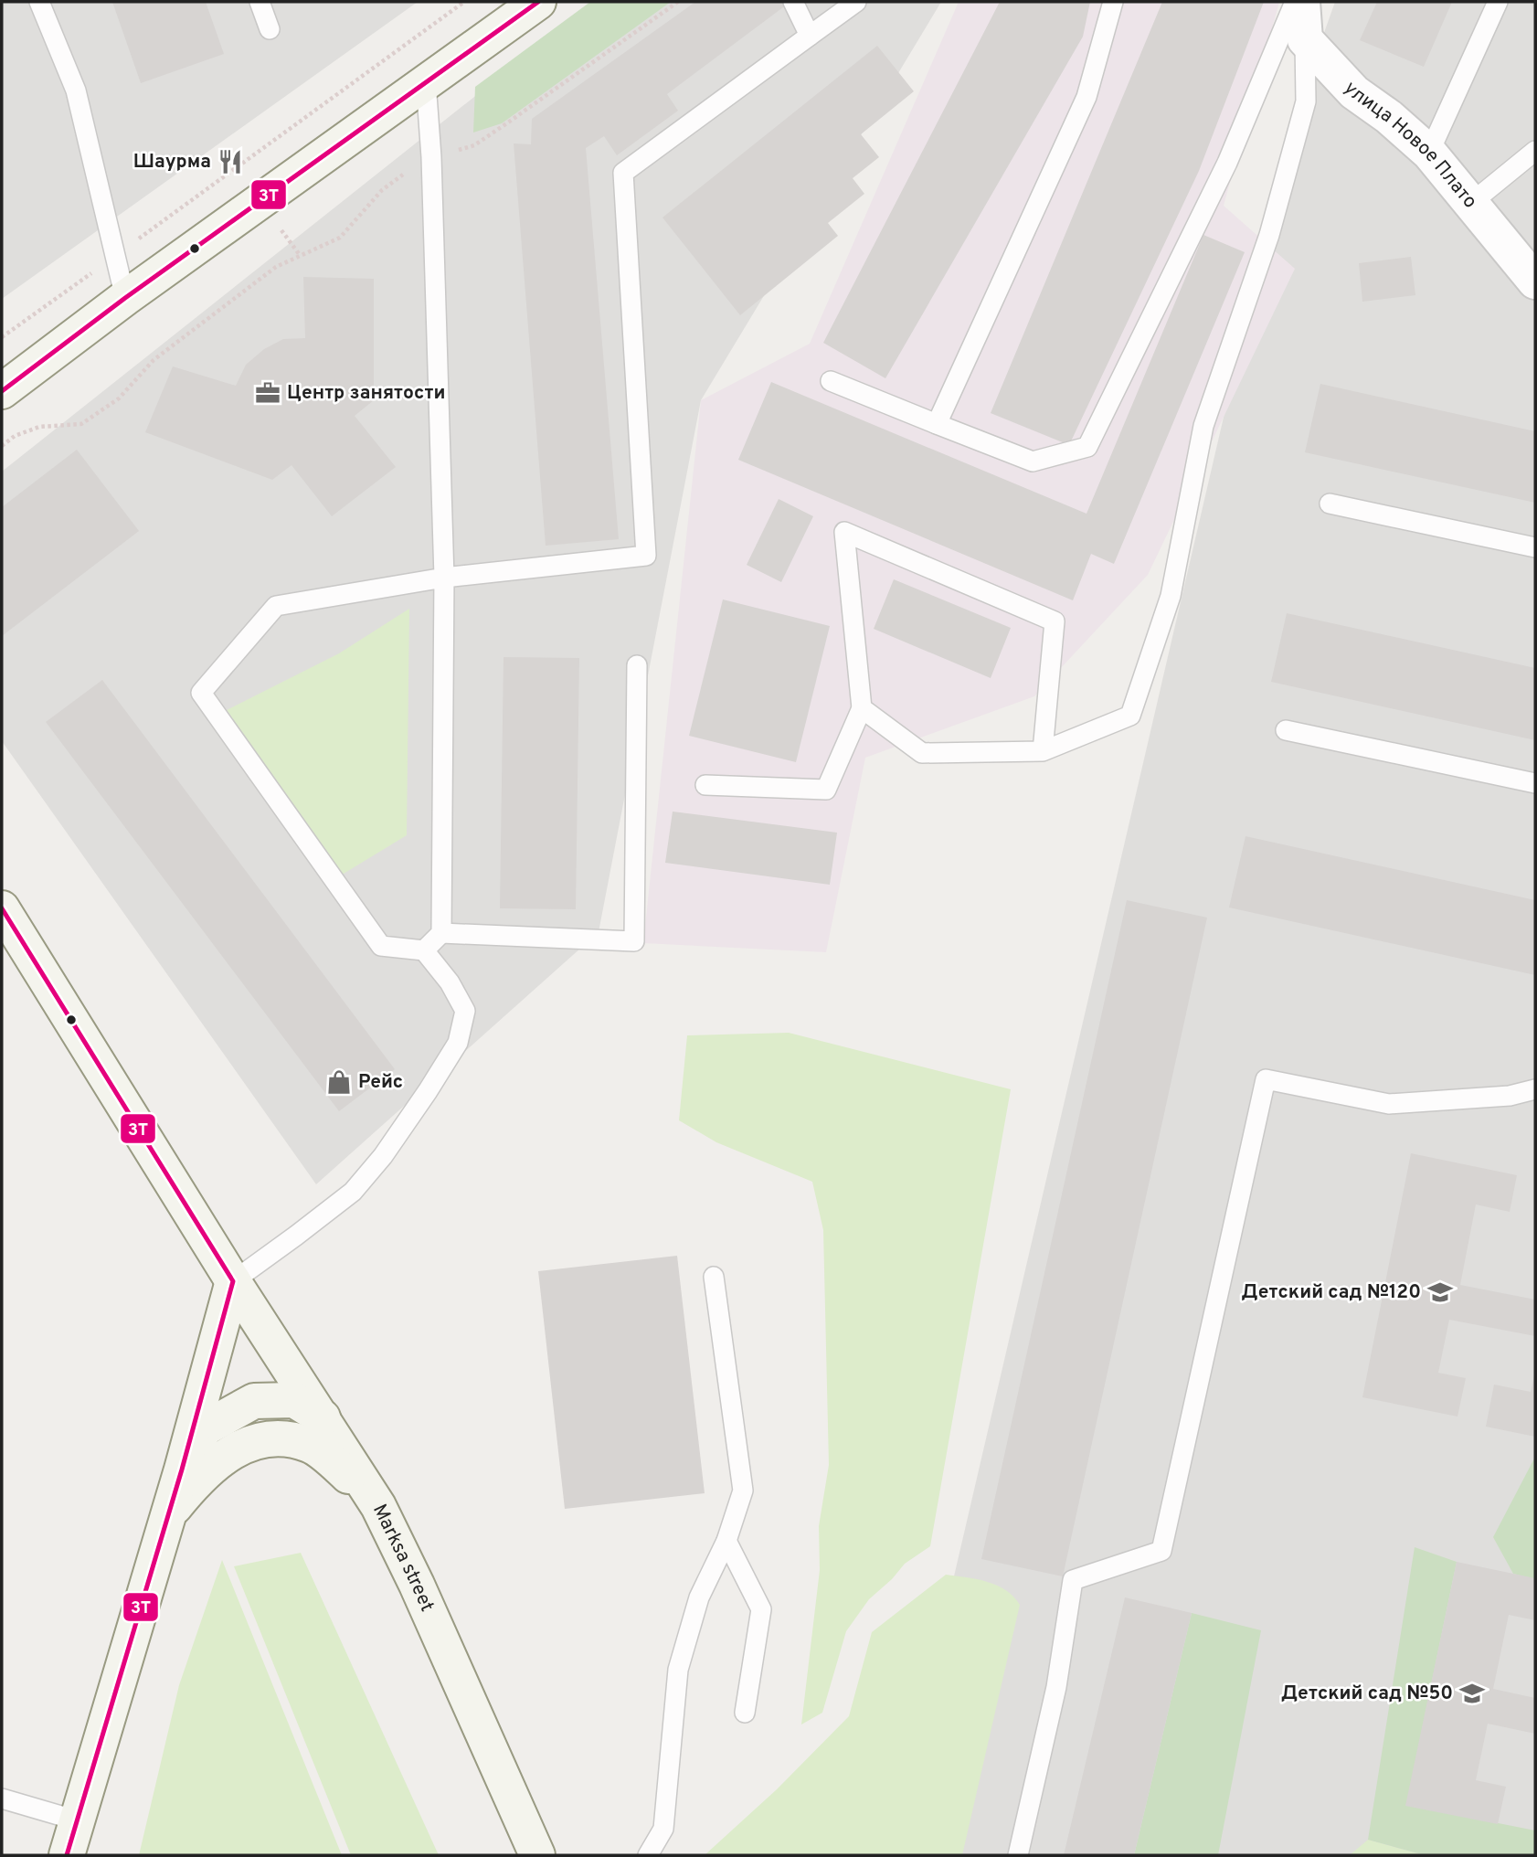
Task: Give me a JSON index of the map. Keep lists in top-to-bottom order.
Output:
{
  "streets": {
    "main road": ["Marksa street"],
    "street": ["улица Новое Плато"]
  },
  "places": {
    "restaurant": ["Шаурма"],
    "office": ["Центр занятости"],
    "shop": ["Рейс"],
    "school or university": ["Детский сад №120", "Детский сад №50"]
  },
  "lines": ["transit line 3Т"]
}
